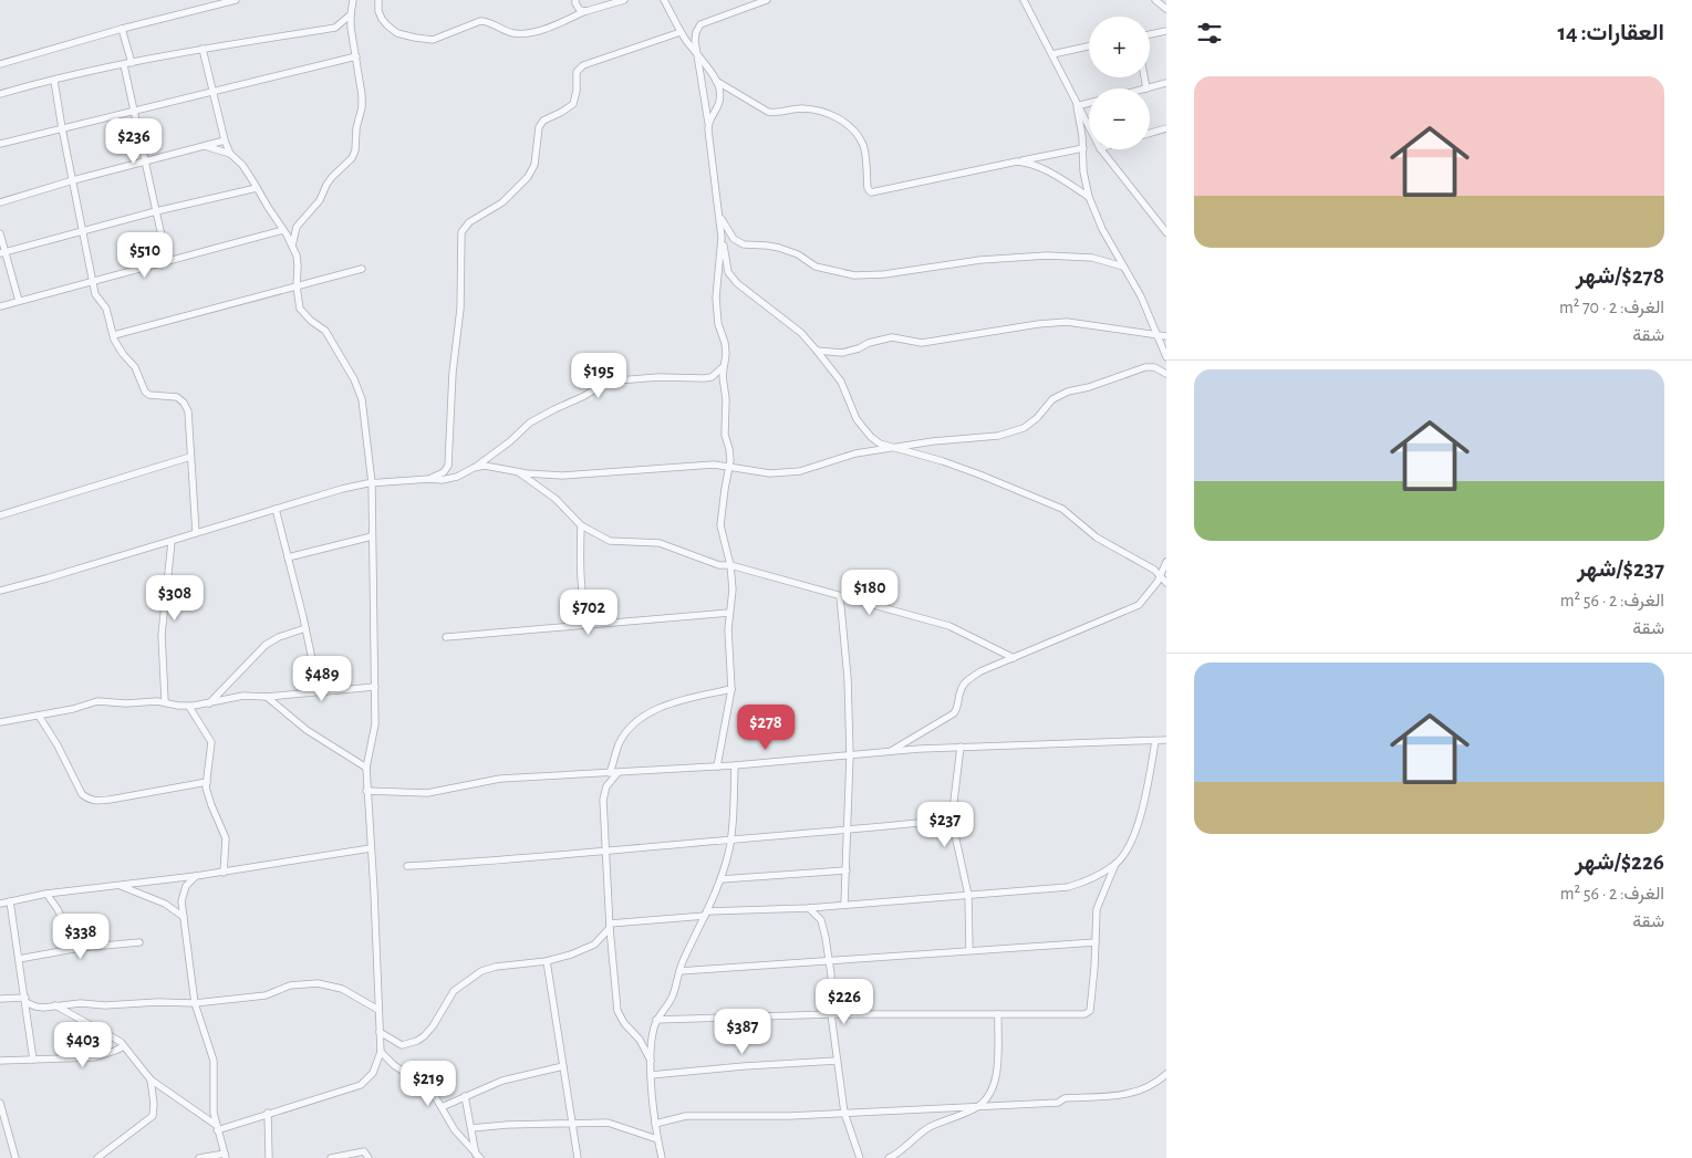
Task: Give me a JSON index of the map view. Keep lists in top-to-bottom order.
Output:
{
  "page": {
    "heading": "العقارات: 14",
    "map_buttons": ["+", "−"],
    "list": [
      {
        "name": "$278/شهر",
        "note": "الغرف: 2 · 70 m² · شقة"
      },
      {
        "name": "$237/شهر",
        "note": "الغرف: 2 · 56 m² · شقة"
      },
      {
        "name": "$226/شهر",
        "note": "الغرف: 2 · 56 m² · شقة"
      }
    ],
    "price": [
      "$236",
      "$510",
      "$195",
      "$180",
      "$308",
      "$702",
      "$489",
      "$278",
      "$237",
      "$338",
      "$226",
      "$387",
      "$403",
      "$219"
    ]
  }
}
